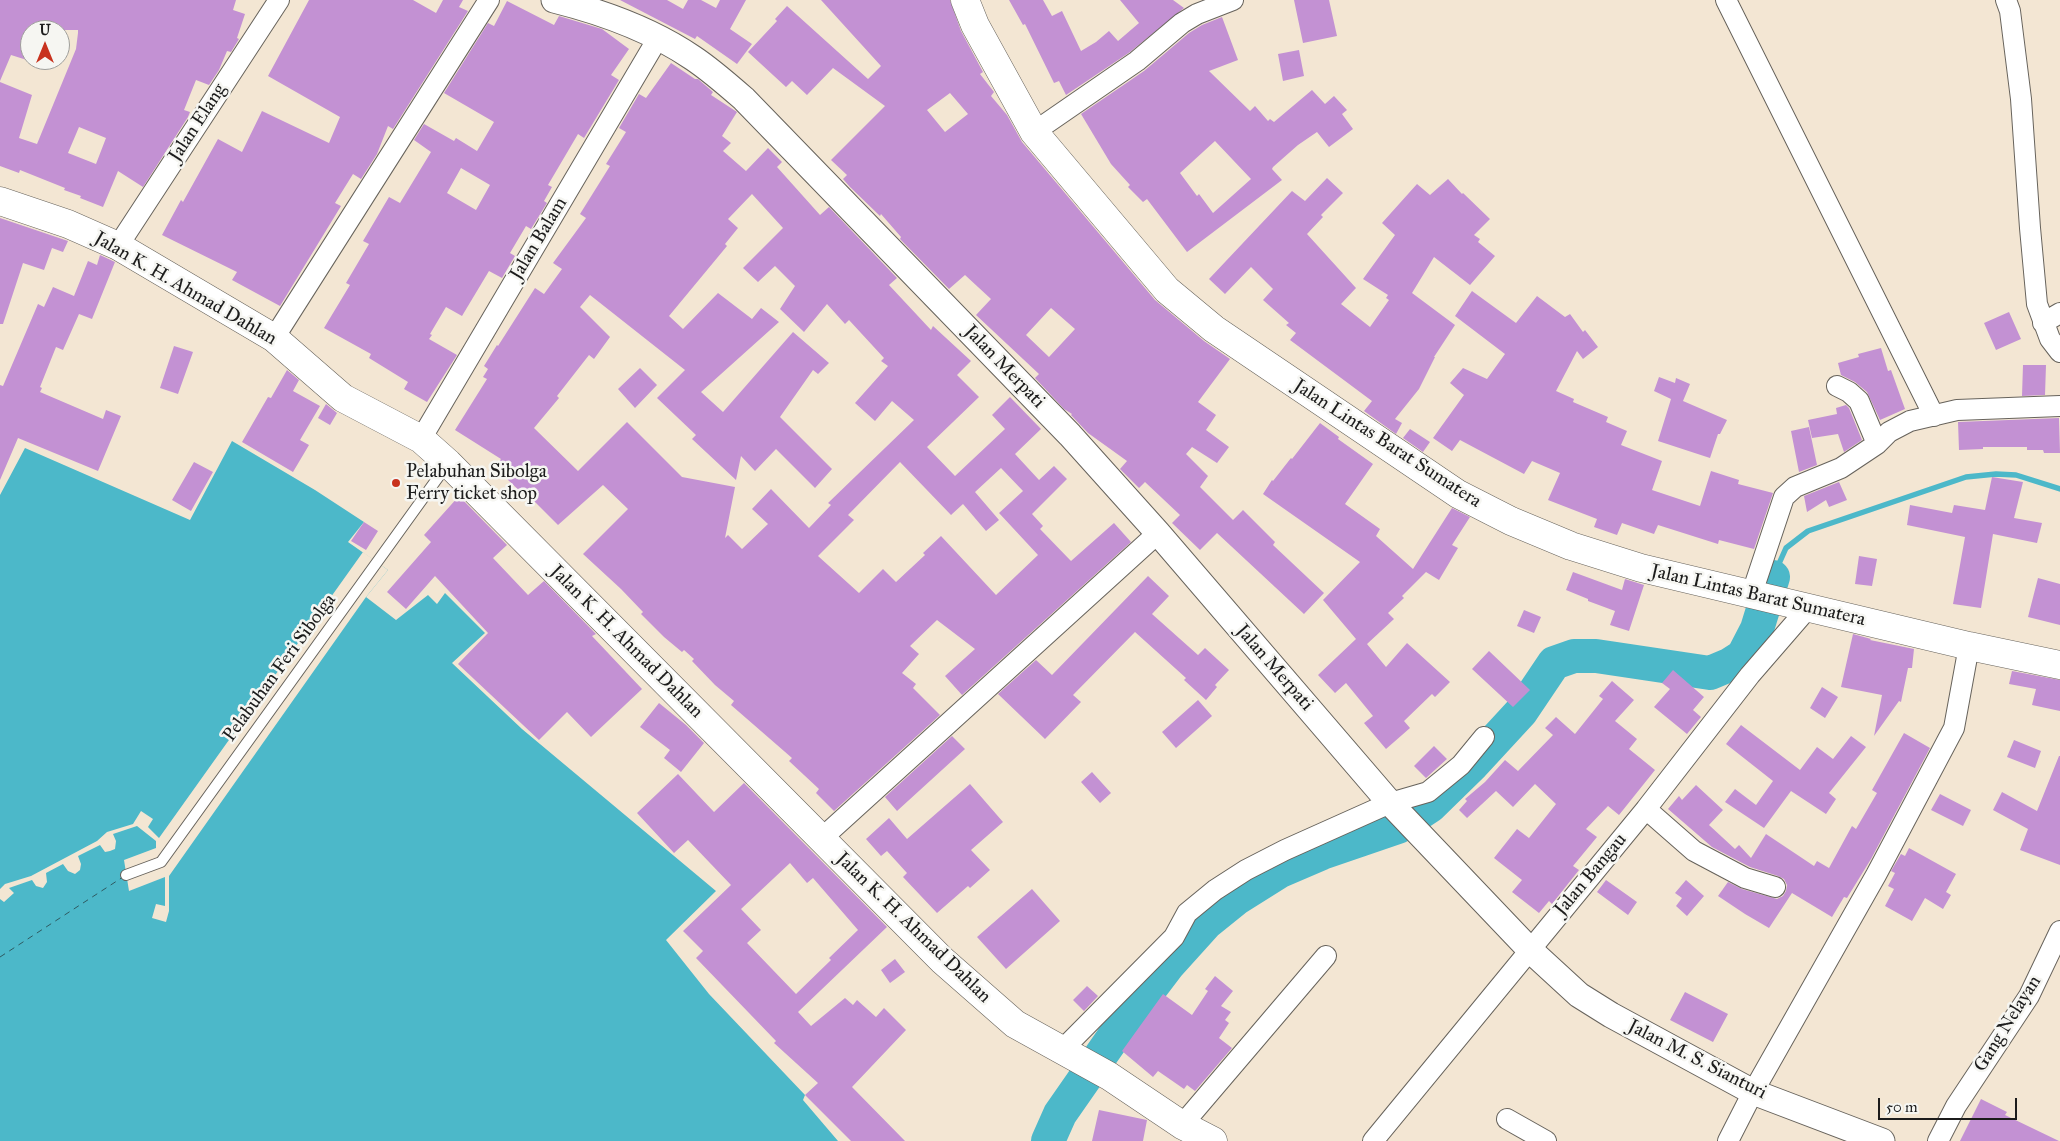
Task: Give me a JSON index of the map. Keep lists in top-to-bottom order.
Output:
{
  "streets": {
    "main road": ["Jalan K. H. Ahmad Dahlan", "Jalan Lintas Barat Sumatera"],
    "street": [
      "Jalan Elang",
      "Jalan Balam",
      "Jalan Merpati",
      "Jalan Bangau",
      "Gang Nelayan",
      "Jalan M. S. Sianturi"
    ],
    "lane": ["Pelabuhan Feri Sibolga"]
  },
  "crossings": [
    ["Jalan Elang", "Jalan K. H. Ahmad Dahlan"],
    ["Jalan Balam", "Jalan K. H. Ahmad Dahlan"],
    ["Jalan Balam", "Jalan Merpati"],
    ["Jalan K. H. Ahmad Dahlan", "Pelabuhan Feri Sibolga"],
    ["Jalan Merpati", "Jalan M. S. Sianturi"],
    ["Jalan Lintas Barat Sumatera", "Jalan Bangau"],
    ["Jalan Bangau", "Jalan M. S. Sianturi"]
  ],
  "places": ["Pelabuhan Sibolga Ferry ticket shop"],
  "scale_bar": "50 m",
  "north": "top"
}
